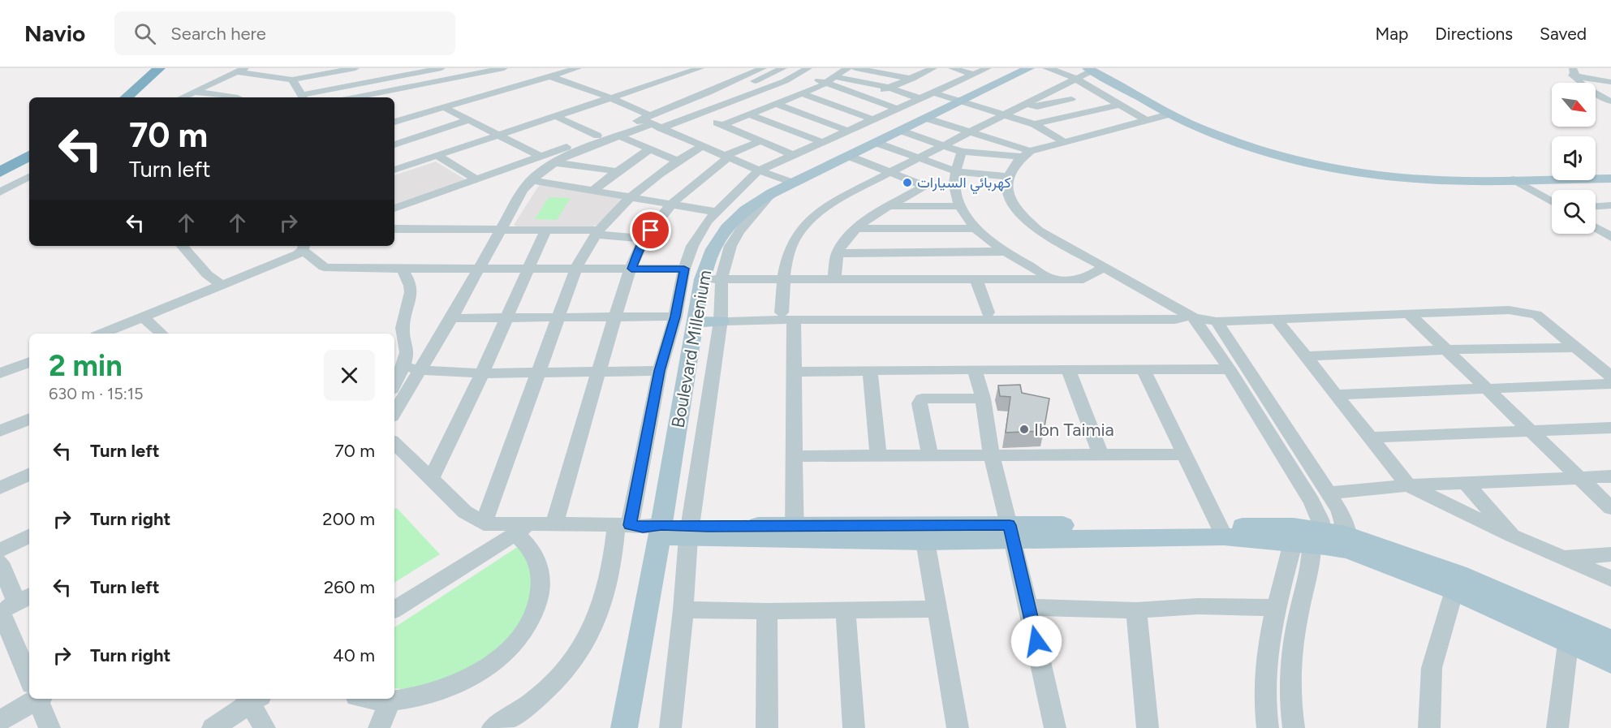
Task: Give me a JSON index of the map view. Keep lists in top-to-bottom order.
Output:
{
  "streets": {
    "main road": ["Boulevard Millenium"]
  },
  "places": ["كهربائي السيارات", "Ibn Taimia"],
  "north": "bottom right",
  "page": {
    "header": "Navio",
    "search": "Search here",
    "nav": ["Map", "Directions", "Saved"],
    "turn": ["70 m", "Turn left"],
    "heading": ["2 min", "630 m · 15:15"],
    "list": [
      {
        "name": "Turn left",
        "value": "70 m"
      },
      {
        "name": "Turn right",
        "value": "200 m"
      },
      {
        "name": "Turn left",
        "value": "260 m"
      },
      {
        "name": "Turn right",
        "value": "40 m"
      }
    ]
  }
}
